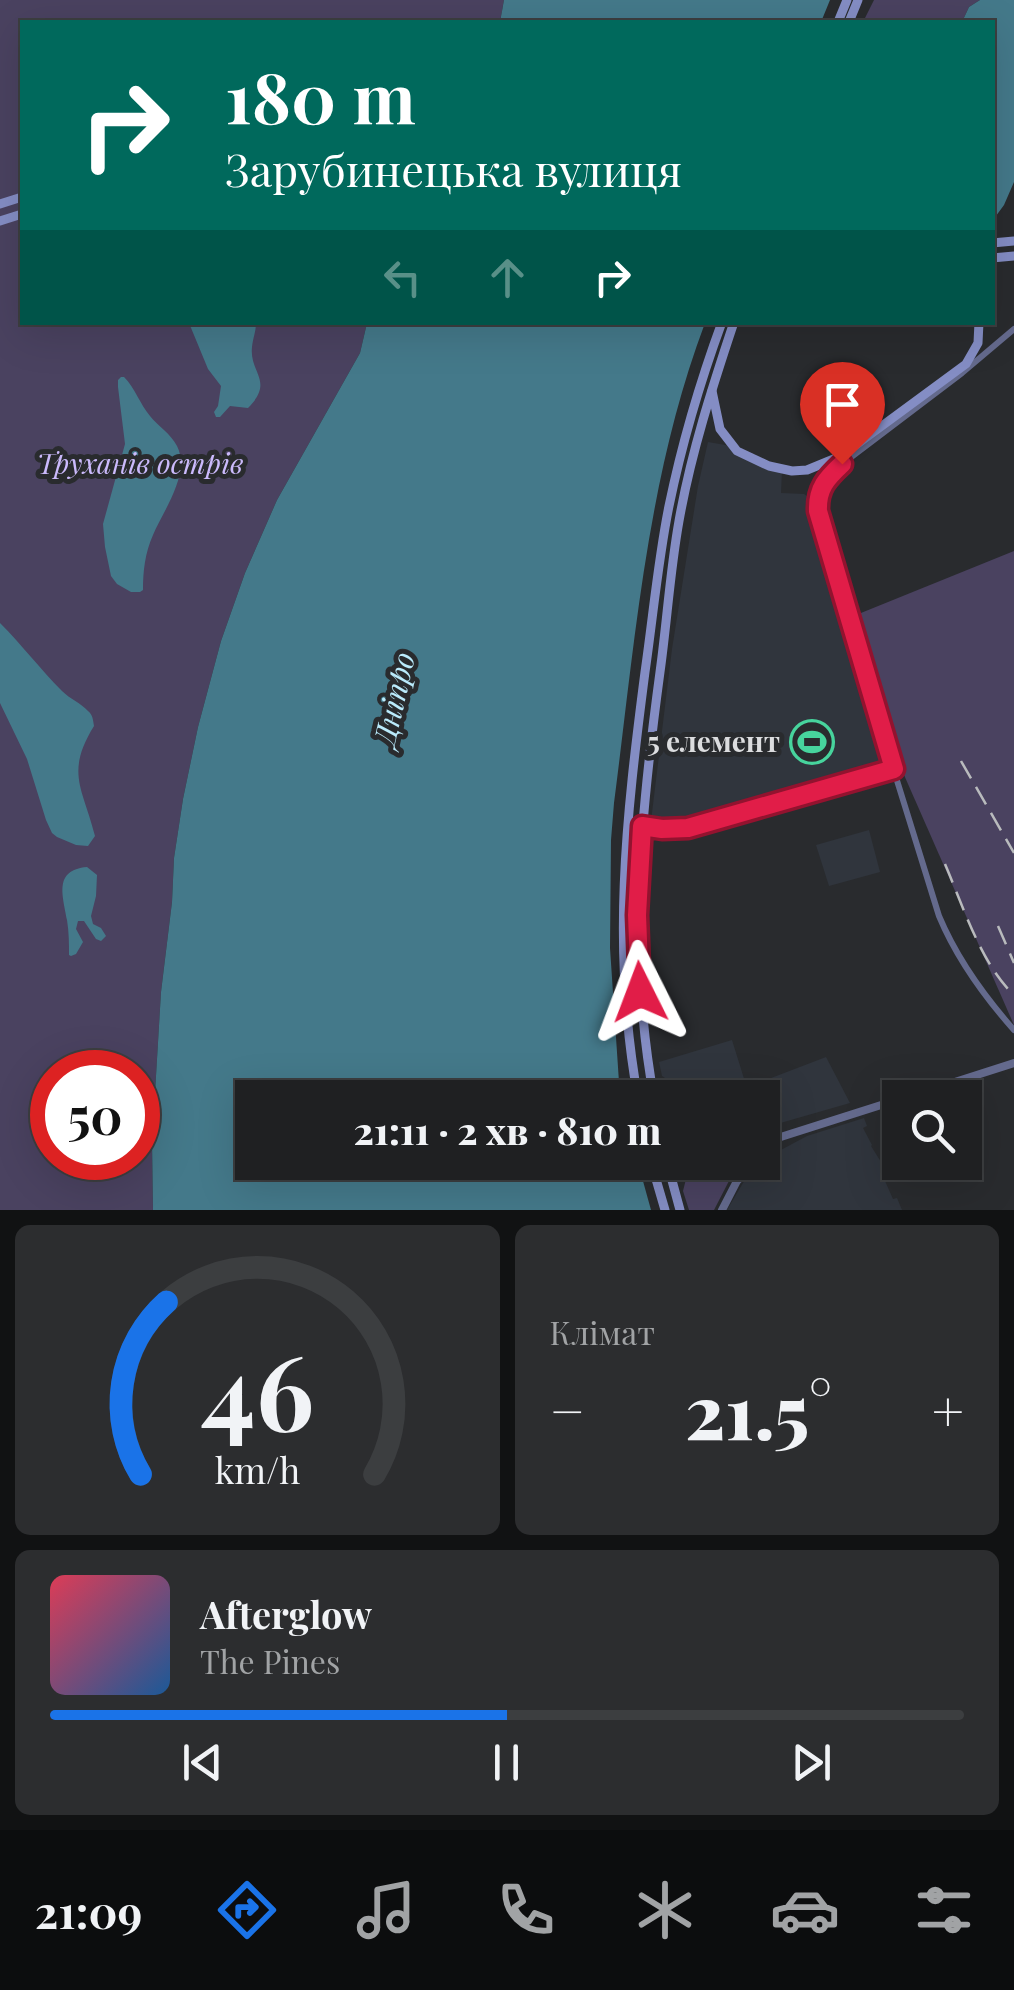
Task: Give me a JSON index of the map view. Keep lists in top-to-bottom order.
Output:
{
  "water": ["Дніпро"],
  "parks": ["Труханів острів"],
  "places": {
    "sports": ["5 елемент"]
  },
  "page": {
    "turn": ["180 m", "Зарубинецька вулиця"],
    "limit": "50",
    "trip": "21:11 · 2 хв · 810 m",
    "tile": "Клімат",
    "heat": ["−", "21.5°", "+"],
    "song": ["Afterglow", "The Pines"],
    "tabs": "21:09",
    "gauge": ["46", "km/h"]
  }
}
